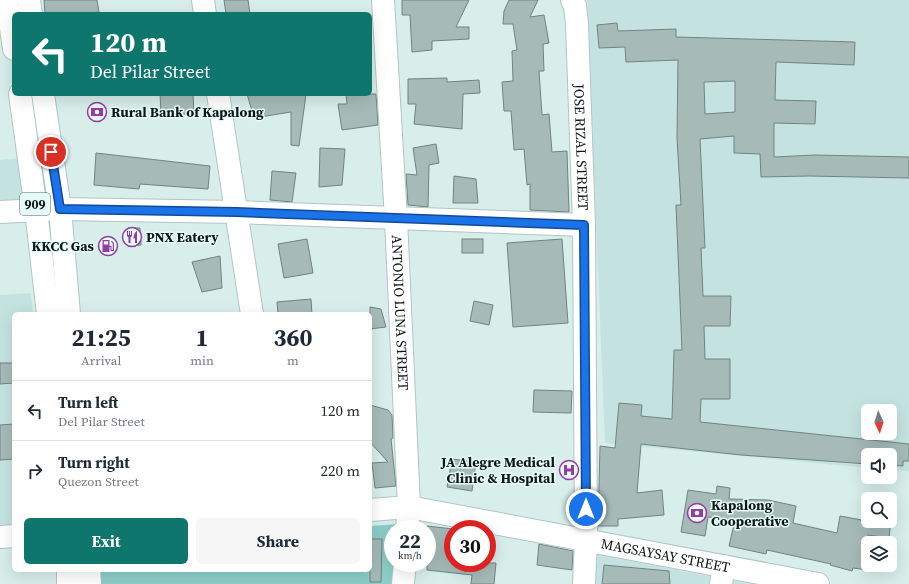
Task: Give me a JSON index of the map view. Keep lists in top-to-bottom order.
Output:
{
  "streets": {
    "main road": [
      "JOSE RIZAL STREET",
      "909",
      "ANTONIO LUNA STREET",
      "MAGSAYSAY STREET"
    ]
  },
  "crossings": [
    ["JOSE RIZAL STREET", "MAGSAYSAY STREET"],
    ["ANTONIO LUNA STREET", "MAGSAYSAY STREET"]
  ],
  "places": {
    "bank": ["Rural Bank of Kapalong", "Kapalong Cooperative"],
    "restaurant": ["PNX Eatery"],
    "fuel station": ["KKCC Gas"],
    "hospital": ["JA Alegre Medical Clinic & Hospital"]
  },
  "north": "bottom",
  "page": {
    "turn": ["120 m", "Del Pilar Street"],
    "eta": [
      "21:25",
      "Arrival",
      "1",
      "min",
      "360",
      "m"
    ],
    "list": [
      {
        "name": "Turn left",
        "note": "Del Pilar Street",
        "value": "120 m"
      },
      {
        "name": "Turn right",
        "note": "Quezon Street",
        "value": "220 m"
      }
    ],
    "buttons": ["Exit", "Share"],
    "speed": "22 km/h",
    "limit": "30"
  }
}
